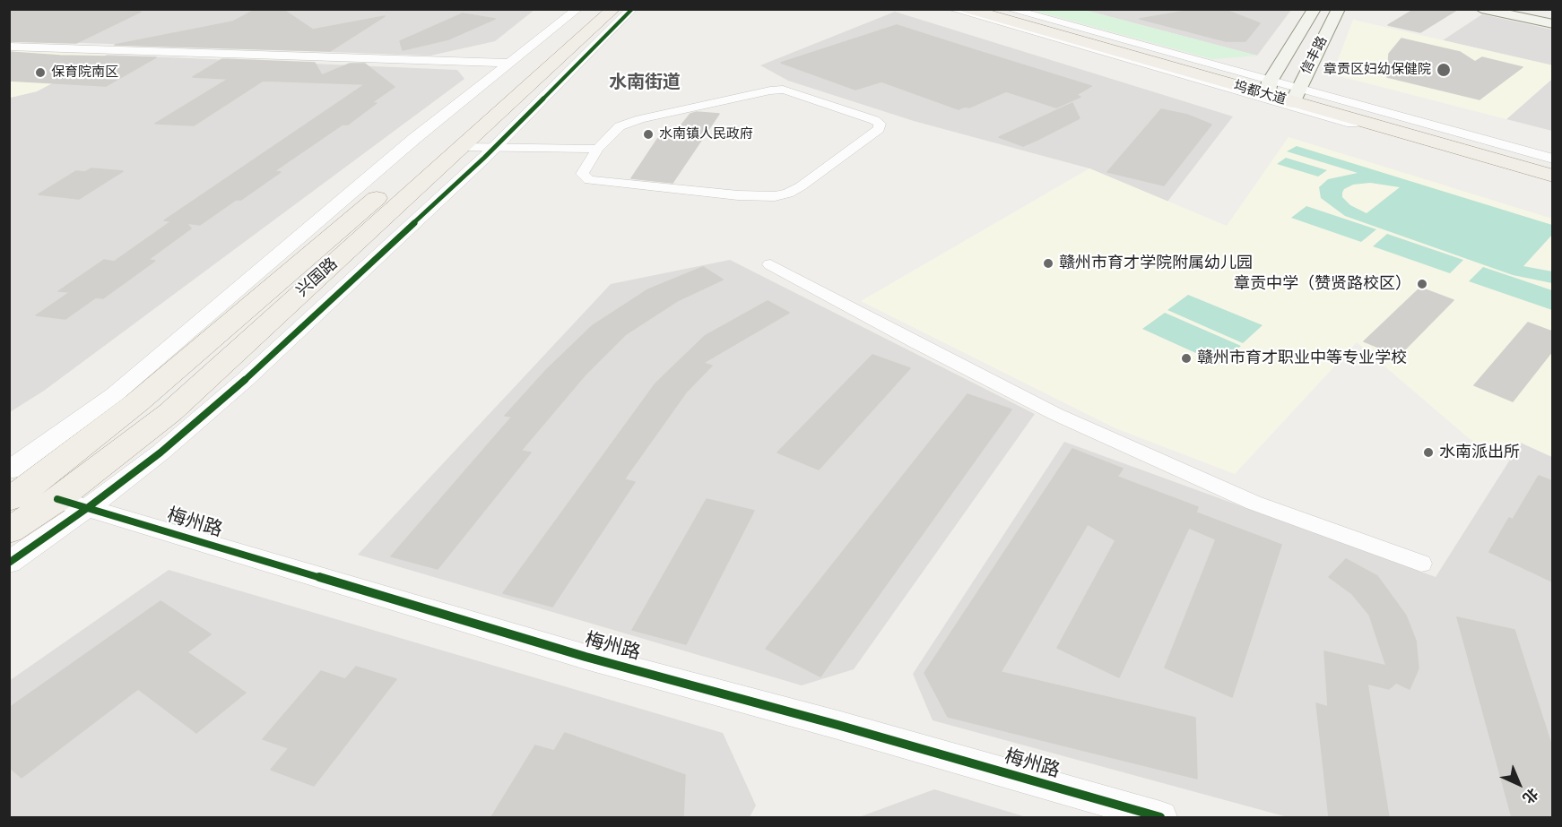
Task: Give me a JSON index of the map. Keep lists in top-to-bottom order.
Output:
{
  "streets": {
    "main road": ["信丰路", "坞都大道", "兴国路"],
    "street": ["梅州路"]
  },
  "crossings": [
    ["信丰路", "坞都大道"],
    ["兴国路", "梅州路"]
  ],
  "districts": ["水南街道"],
  "places": [
    "章贡区妇幼保健院",
    "保育院南区",
    "水南镇人民政府",
    "赣州市育才学院附属幼儿园",
    "章贡中学（赞贤路校区）",
    "赣州市育才职业中等专业学校",
    "水南派出所"
  ],
  "north": "bottom right"
}
